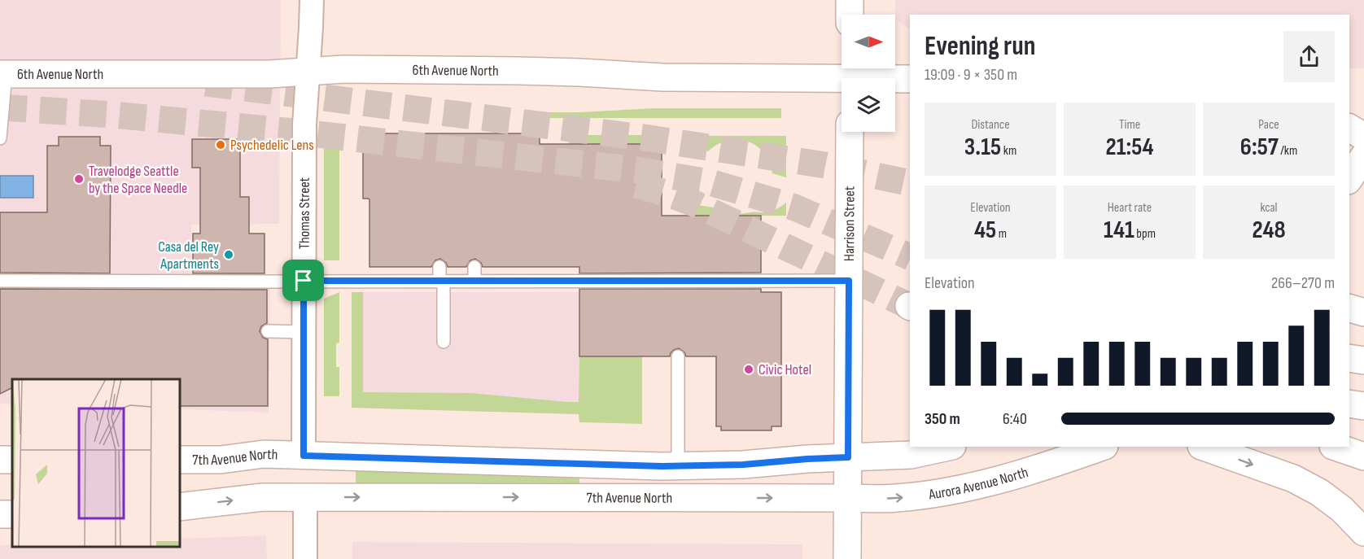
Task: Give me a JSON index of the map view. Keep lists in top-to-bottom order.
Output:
{
  "streets": {
    "main road": [
      "6th Avenue North",
      "Harrison Street",
      "7th Avenue North",
      "Aurora Avenue North"
    ],
    "street": ["Thomas Street"]
  },
  "crossings": [
    ["6th Avenue North", "Thomas Street"],
    ["Thomas Street", "7th Avenue North"],
    ["Harrison Street", "7th Avenue North"],
    ["Harrison Street", "Aurora Avenue North"],
    ["7th Avenue North", "Aurora Avenue North"]
  ],
  "places": [
    "Psychedelic Lens",
    "Travelodge Seattle by the Space Needle",
    "Casa del Rey Apartments",
    "Civic Hotel"
  ],
  "north": "right",
  "page": {
    "heading": ["Evening run", "19:09 · 9 × 350 m"],
    "stats": [
      ["Distance", "3.15 km"],
      ["Time", "21:54"],
      ["Pace", "6:57 /km"],
      ["Elevation", "45 m"],
      ["Heart rate", "141 bpm"],
      ["kcal", "248"]
    ],
    "chart": ["Elevation", "266–270 m"],
    "list": [
      {
        "name": "350 m",
        "note": "6:40"
      }
    ]
  }
}
